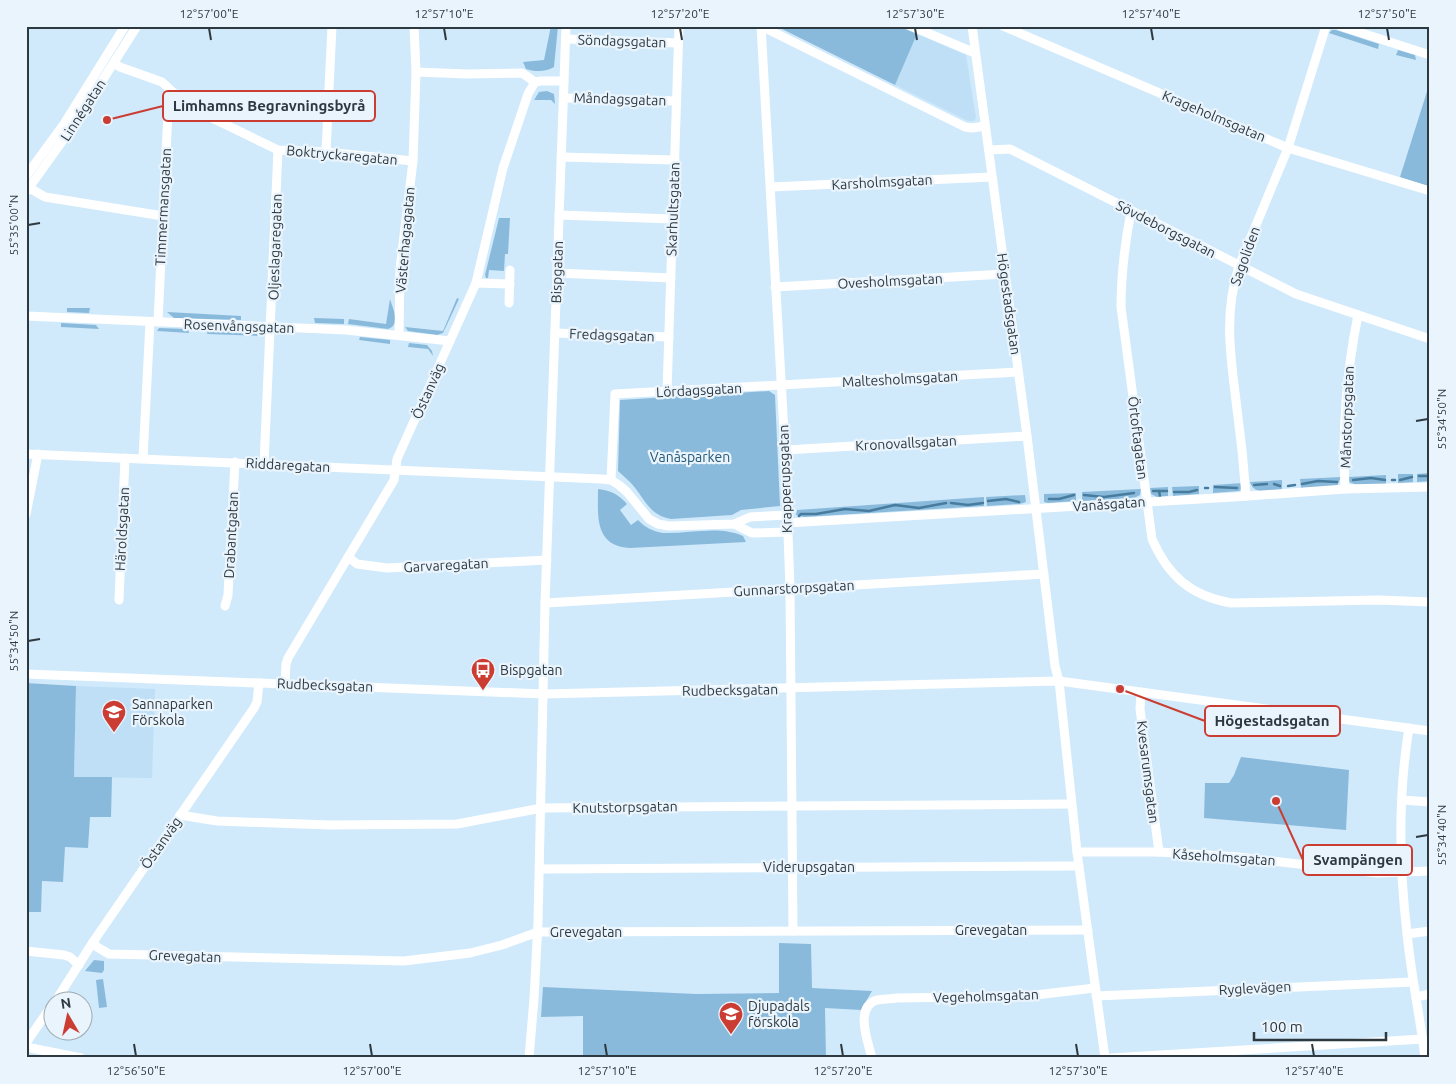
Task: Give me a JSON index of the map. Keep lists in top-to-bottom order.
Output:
{
  "streets": {
    "street": [
      "Söndagsgatan",
      "Måndagsgatan",
      "Linnégatan",
      "Krageholmsgatan",
      "Boktryckaregatan",
      "Karsholmsgatan",
      "Timmermansgatan",
      "Skarhultsgatan",
      "Sövdeborgsgatan",
      "Västerhagagatan",
      "Oljeslagaregatan",
      "Sagoliden",
      "Bispgatan",
      "Ovesholmsgatan",
      "Högestadsgatan",
      "Rosenvångsgatan",
      "Fredagsgatan",
      "Maltesholmsgatan",
      "Lördagsgatan",
      "Östanväg",
      "Månstorpsgatan",
      "Örtoftagatan",
      "Kronovallsgatan",
      "Riddaregatan",
      "Krapperupsgatan",
      "Vanåsgatan",
      "Häroldsgatan",
      "Drabantgatan",
      "Garvaregatan",
      "Gunnarstorpsgatan",
      "Rudbecksgatan",
      "Kvesarumsgatan",
      "Knutstorpsgatan",
      "Kåseholmsgatan",
      "Viderupsgatan",
      "Grevegatan",
      "Ryglevägen",
      "Vegeholmsgatan"
    ]
  },
  "crossings": [
    ["Söndagsgatan", "Skarhultsgatan"],
    ["Söndagsgatan", "Bispgatan"],
    ["Måndagsgatan", "Skarhultsgatan"],
    ["Måndagsgatan", "Bispgatan"],
    ["Linnégatan", "Boktryckaregatan"],
    ["Krageholmsgatan", "Sagoliden"],
    ["Boktryckaregatan", "Timmermansgatan"],
    ["Boktryckaregatan", "Västerhagagatan"],
    ["Boktryckaregatan", "Oljeslagaregatan"],
    ["Karsholmsgatan", "Högestadsgatan"],
    ["Karsholmsgatan", "Krapperupsgatan"],
    ["Timmermansgatan", "Rosenvångsgatan"],
    ["Timmermansgatan", "Riddaregatan"],
    ["Skarhultsgatan", "Fredagsgatan"],
    ["Skarhultsgatan", "Lördagsgatan"],
    ["Sövdeborgsgatan", "Sagoliden"],
    ["Sövdeborgsgatan", "Högestadsgatan"],
    ["Sövdeborgsgatan", "Månstorpsgatan"],
    ["Sövdeborgsgatan", "Örtoftagatan"],
    ["Västerhagagatan", "Rosenvångsgatan"],
    ["Oljeslagaregatan", "Rosenvångsgatan"],
    ["Oljeslagaregatan", "Riddaregatan"],
    ["Sagoliden", "Vanåsgatan"],
    ["Bispgatan", "Fredagsgatan"],
    ["Bispgatan", "Riddaregatan"],
    ["Bispgatan", "Garvaregatan"],
    ["Bispgatan", "Gunnarstorpsgatan"],
    ["Bispgatan", "Rudbecksgatan"],
    ["Bispgatan", "Knutstorpsgatan"],
    ["Bispgatan", "Viderupsgatan"],
    ["Bispgatan", "Grevegatan"],
    ["Ovesholmsgatan", "Högestadsgatan"],
    ["Ovesholmsgatan", "Krapperupsgatan"],
    ["Högestadsgatan", "Maltesholmsgatan"],
    ["Högestadsgatan", "Kronovallsgatan"],
    ["Högestadsgatan", "Vanåsgatan"],
    ["Högestadsgatan", "Gunnarstorpsgatan"],
    ["Högestadsgatan", "Rudbecksgatan"],
    ["Högestadsgatan", "Knutstorpsgatan"],
    ["Högestadsgatan", "Kåseholmsgatan"],
    ["Högestadsgatan", "Viderupsgatan"],
    ["Högestadsgatan", "Grevegatan"],
    ["Högestadsgatan", "Ryglevägen"],
    ["Högestadsgatan", "Vegeholmsgatan"],
    ["Rosenvångsgatan", "Östanväg"],
    ["Maltesholmsgatan", "Lördagsgatan"],
    ["Maltesholmsgatan", "Krapperupsgatan"],
    ["Lördagsgatan", "Krapperupsgatan"],
    ["Östanväg", "Riddaregatan"],
    ["Östanväg", "Garvaregatan"],
    ["Östanväg", "Rudbecksgatan"],
    ["Östanväg", "Knutstorpsgatan"],
    ["Östanväg", "Grevegatan"],
    ["Månstorpsgatan", "Vanåsgatan"],
    ["Örtoftagatan", "Vanåsgatan"],
    ["Kronovallsgatan", "Krapperupsgatan"],
    ["Riddaregatan", "Häroldsgatan"],
    ["Riddaregatan", "Drabantgatan"],
    ["Krapperupsgatan", "Vanåsgatan"],
    ["Krapperupsgatan", "Gunnarstorpsgatan"],
    ["Krapperupsgatan", "Rudbecksgatan"],
    ["Krapperupsgatan", "Knutstorpsgatan"],
    ["Krapperupsgatan", "Viderupsgatan"],
    ["Krapperupsgatan", "Grevegatan"],
    ["Rudbecksgatan", "Kvesarumsgatan"],
    ["Kvesarumsgatan", "Kåseholmsgatan"],
    ["Ryglevägen", "Vegeholmsgatan"]
  ],
  "parks": ["Vanåsparken"],
  "places": {
    "other": ["Limhamns Begravningsbyrå", "Högestadsgatan", "Svampängen"],
    "bus stop": ["Bispgatan"],
    "school or university": ["Sannaparken Förskola", "Djupadals förskola"]
  },
  "scale_bar": "100 m",
  "north": "top",
  "coordinates": [
    "12°57'00\"E",
    "12°57'10\"E",
    "12°57'20\"E",
    "12°57'30\"E",
    "12°57'40\"E",
    "12°57'50\"E",
    "55°35'00\"N",
    "55°34'50\"N",
    "55°34'40\"N",
    "12°56'50\"E"
  ]
}
